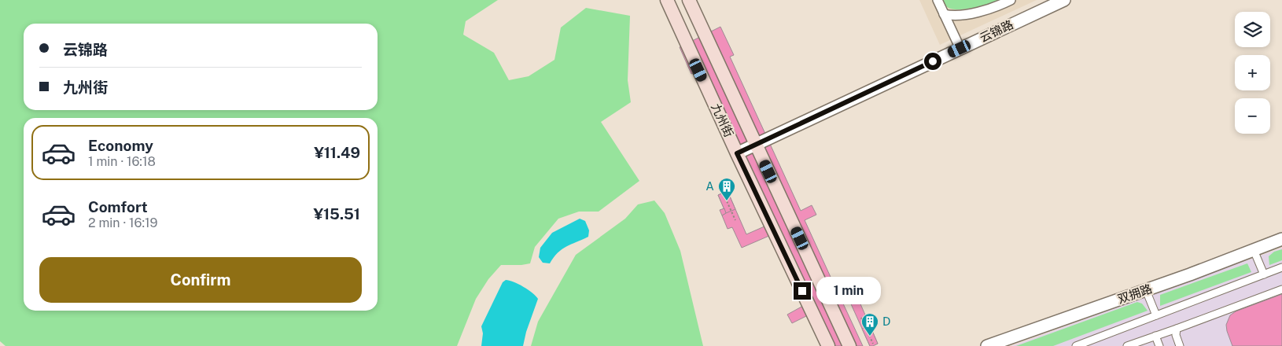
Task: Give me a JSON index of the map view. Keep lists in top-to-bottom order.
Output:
{
  "streets": {
    "main road": ["九州街"],
    "street": ["云锦路", "双拥路"]
  },
  "crossings": [
    ["云锦路", "九州街"]
  ],
  "places": {
    "building": ["A", "D"]
  },
  "page": {
    "map_buttons": ["+", "−"],
    "banner": ["云锦路", "九州街"],
    "list": [
      {
        "name": "Economy",
        "note": "1 min · 16:18",
        "value": "¥11.49"
      },
      {
        "name": "Comfort",
        "note": "2 min · 16:19",
        "value": "¥15.51"
      }
    ],
    "buttons": "Confirm",
    "bubble": "1 min"
  }
}
